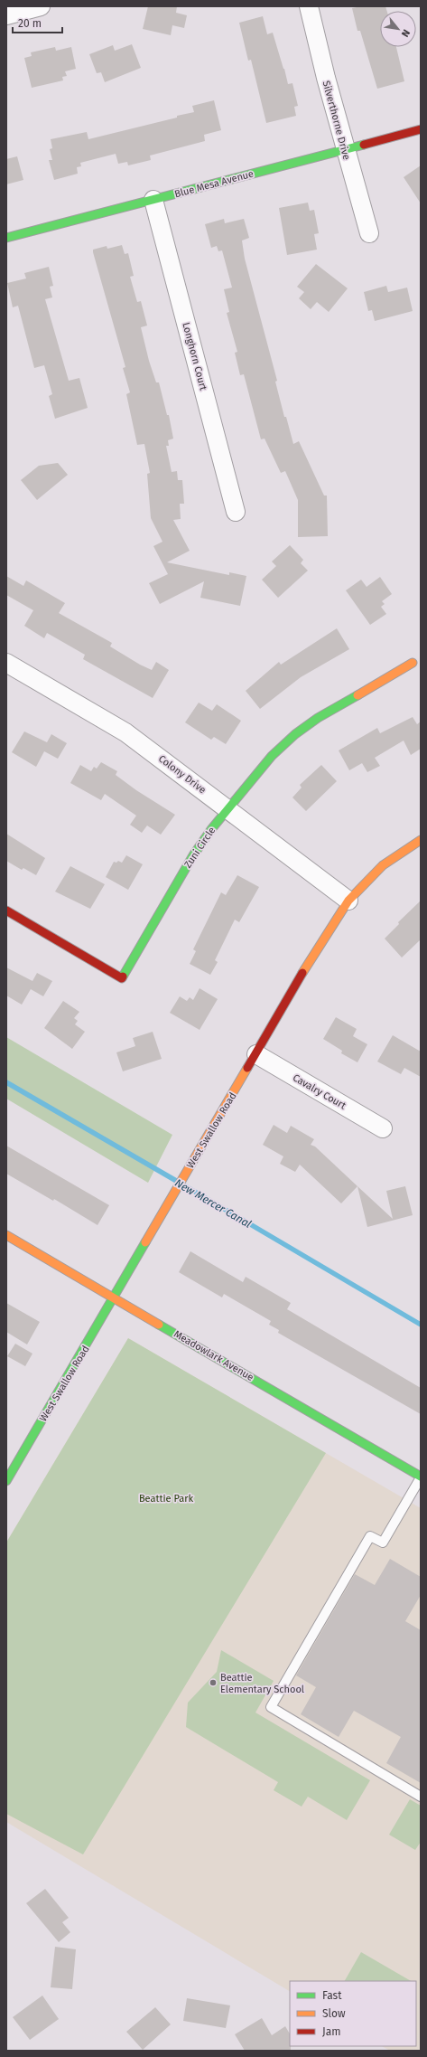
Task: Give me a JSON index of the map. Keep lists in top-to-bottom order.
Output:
{
  "streets": {
    "street": [
      "Silverthorne Drive",
      "Blue Mesa Avenue",
      "Longhorn Court",
      "Colony Drive",
      "Zuni Circle",
      "Cavalry Court",
      "West Swallow Road",
      "Meadowlark Avenue"
    ]
  },
  "crossings": [
    ["Silverthorne Drive", "Blue Mesa Avenue"],
    ["Blue Mesa Avenue", "Longhorn Court"],
    ["Colony Drive", "Zuni Circle"],
    ["Colony Drive", "West Swallow Road"],
    ["Cavalry Court", "West Swallow Road"],
    ["West Swallow Road", "Meadowlark Avenue"]
  ],
  "water": ["New Mercer Canal"],
  "parks": ["Beattie Park"],
  "places": ["Beattie Elementary School"],
  "legend": ["Fast", "Slow", "Jam"],
  "scale_bar": "20 m",
  "north": "bottom right"
}
